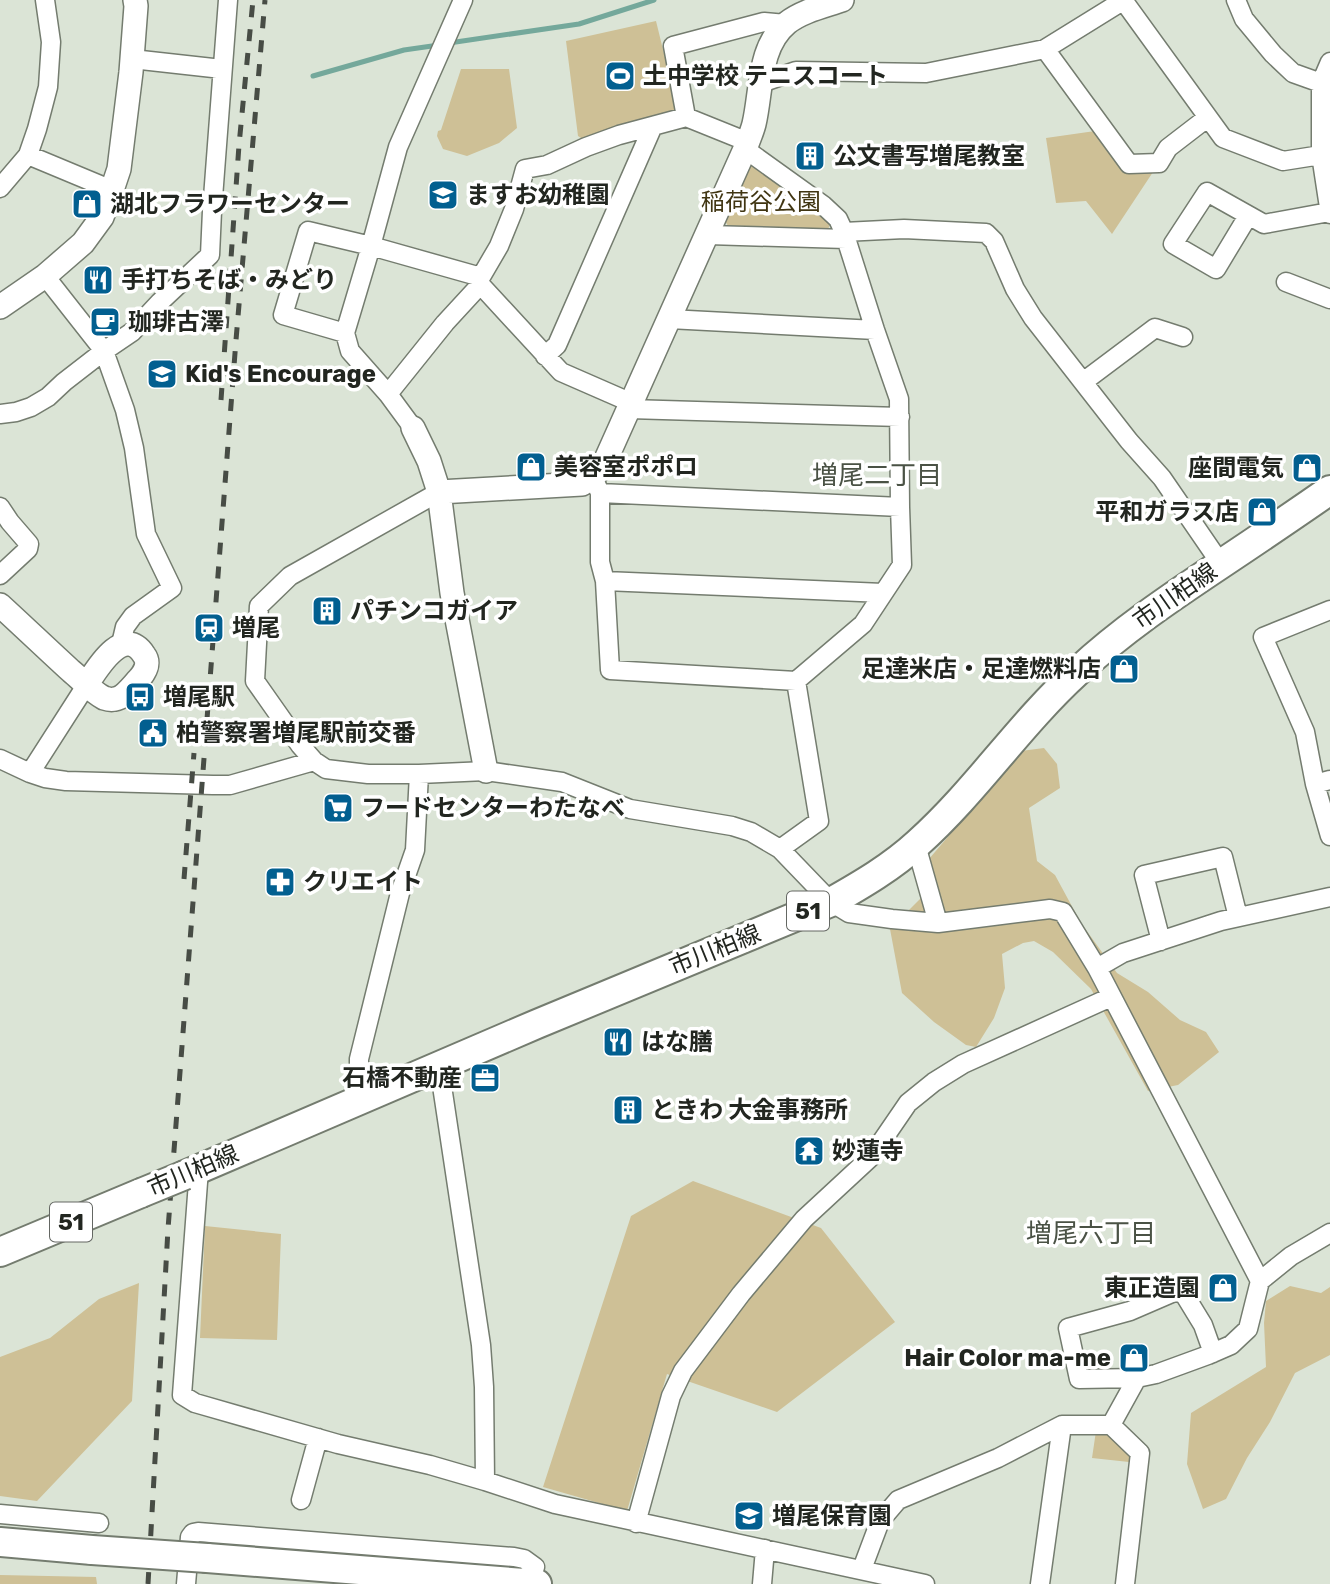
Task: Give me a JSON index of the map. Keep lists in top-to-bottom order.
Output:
{
  "streets": {
    "main road": ["市川柏線", "51"]
  },
  "districts": ["増尾二丁目", "増尾六丁目"],
  "parks": ["稲荷谷公園"],
  "places": {
    "sports": ["土中学校 テニスコート"],
    "building": ["公文書写増尾教室", "パチンコガイア", "ときわ 大金事務所"],
    "school or university": ["ますお幼稚園", "Kid's Encourage", "増尾保育園"],
    "shop": [
      "湖北フラワーセンター",
      "美容室ポポロ",
      "座間電気",
      "平和ガラス店",
      "足達米店・足達燃料店",
      "東正造園",
      "Hair Color ma-me"
    ],
    "restaurant": ["手打ちそば・みどり", "はな膳"],
    "cafe": ["珈琲古澤"],
    "station": ["増尾"],
    "bus stop": ["増尾駅"],
    "public building": ["柏警察署増尾駅前交番"],
    "supermarket": ["フードセンターわたなべ"],
    "pharmacy": ["クリエイト"],
    "office": ["石橋不動産"],
    "temple": ["妙蓮寺"]
  }
}
